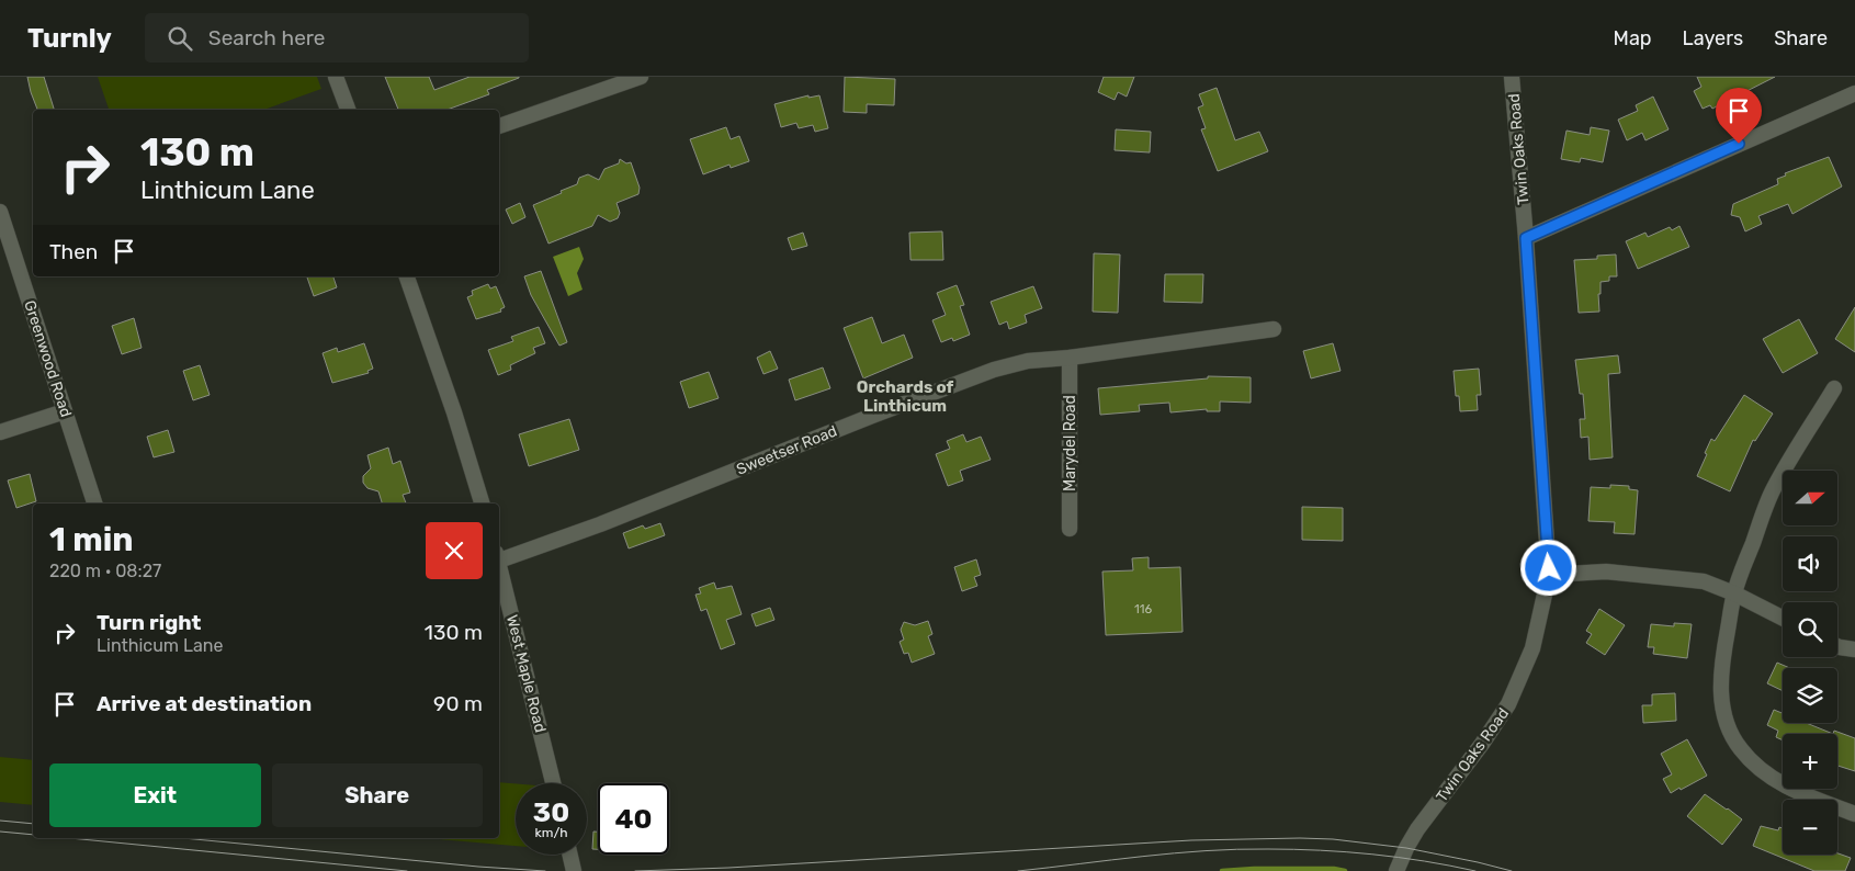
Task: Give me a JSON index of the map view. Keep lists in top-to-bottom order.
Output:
{
  "streets": {
    "street": [
      "Twin Oaks Road",
      "Greenwood Road",
      "Marydel Road",
      "Sweetser Road",
      "West Maple Road"
    ]
  },
  "crossings": [
    ["Marydel Road", "Sweetser Road"]
  ],
  "districts": ["Orchards of Linthicum"],
  "house_numbers": ["116"],
  "north": "right",
  "page": {
    "header": "Turnly",
    "search": "Search here",
    "nav": ["Map", "Layers", "Share"],
    "turn": ["130 m", "Linthicum Lane"],
    "then": "Then",
    "map_buttons": ["+", "−"],
    "heading": ["1 min", "220 m · 08:27"],
    "list": [
      {
        "name": "Turn right",
        "note": "Linthicum Lane",
        "value": "130 m"
      },
      {
        "name": "Arrive at destination",
        "value": "90 m"
      }
    ],
    "buttons": ["Exit", "Share"],
    "speed": "30 km/h",
    "limit": "40"
  }
}
